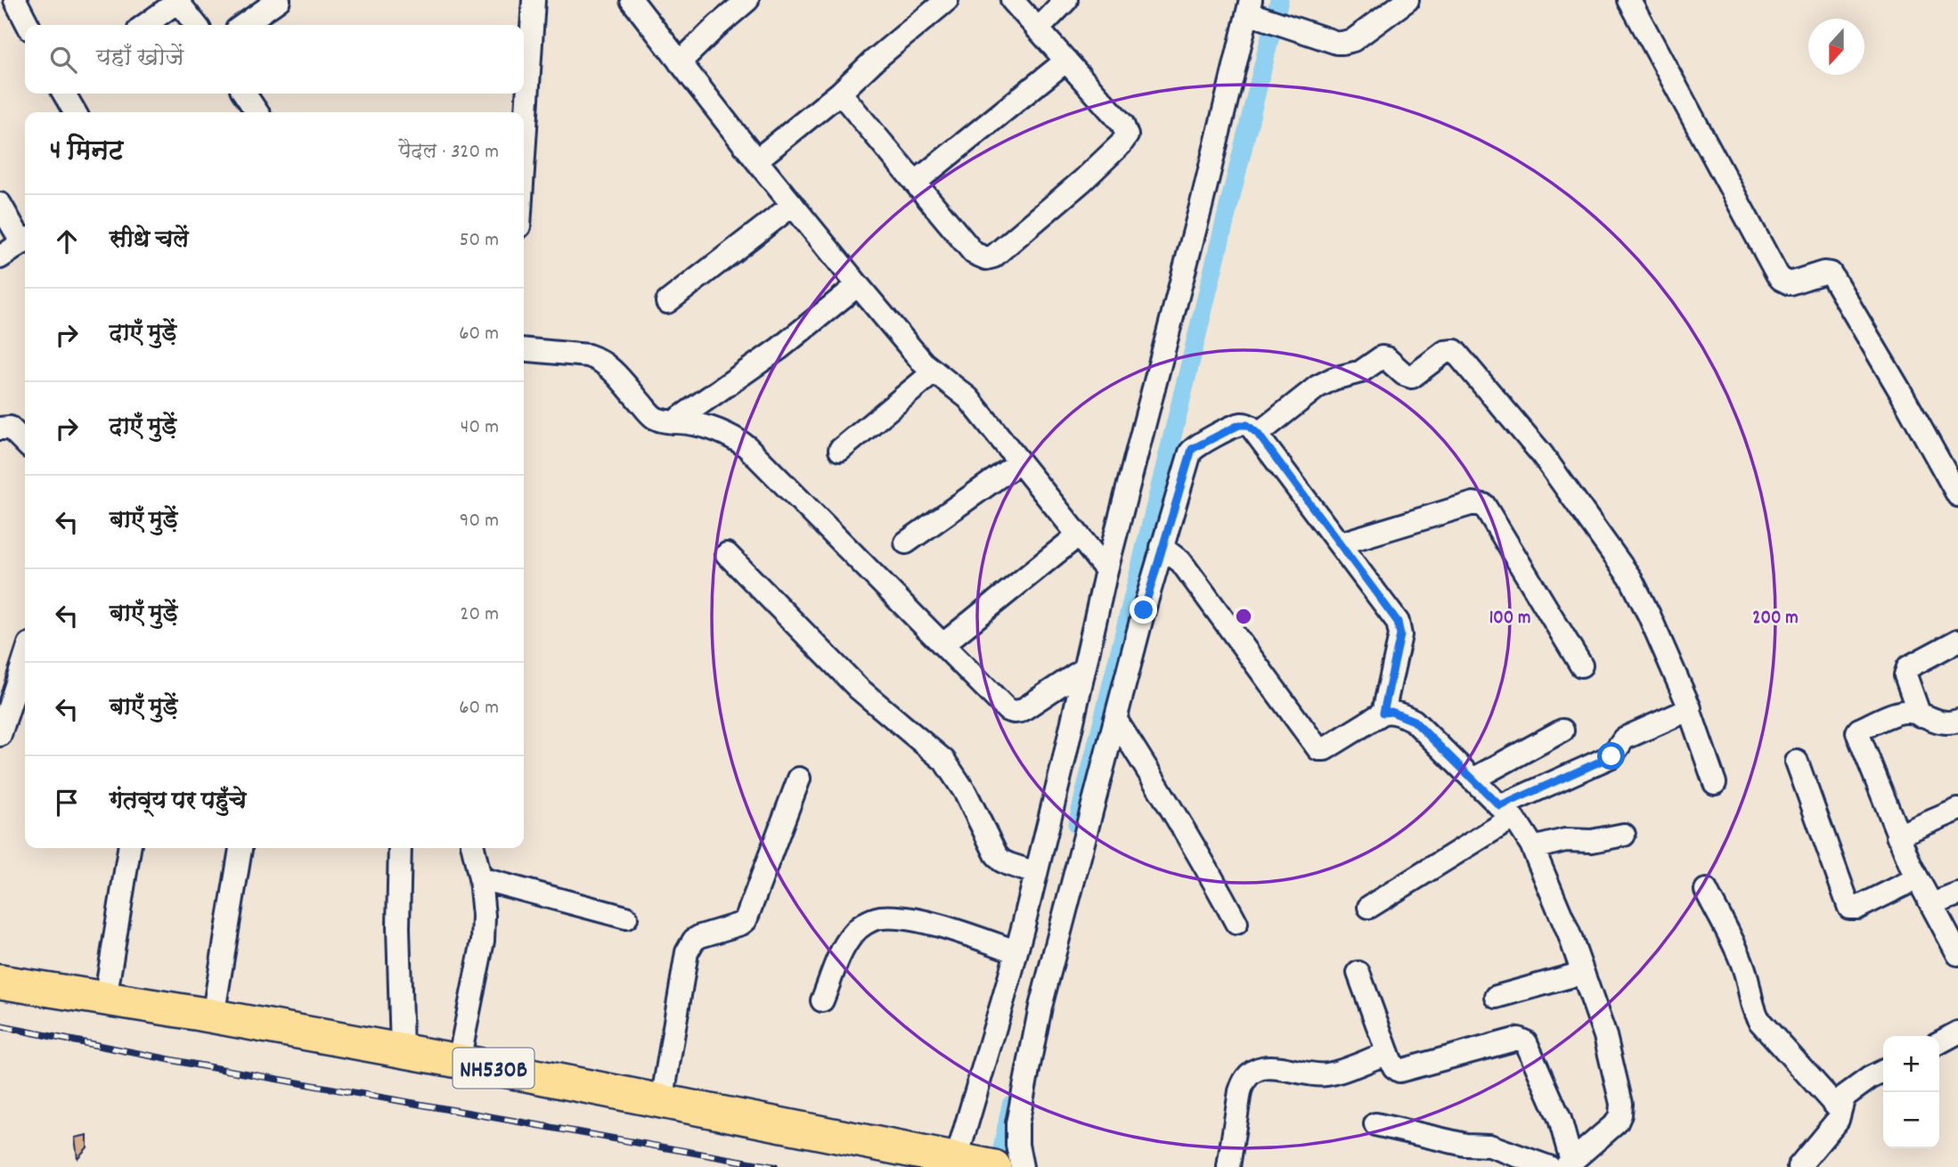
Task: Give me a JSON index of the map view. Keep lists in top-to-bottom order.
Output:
{
  "streets": {
    "highway": ["NH530B"]
  },
  "north": "bottom",
  "page": {
    "search": "यहाँ खोजें",
    "heading": ["4 मिनट", "पैदल · 320 m"],
    "list": [
      ["सीधे चलें", "50 m"],
      ["दाएँ मुड़ें", "60 m"],
      ["दाएँ मुड़ें", "40 m"],
      ["बाएँ मुड़ें", "90 m"],
      ["बाएँ मुड़ें", "20 m"],
      ["बाएँ मुड़ें", "60 m"],
      "गंतव्य पर पहुँचे"
    ],
    "map_buttons": ["+", "−"]
  },
  "rings": ["100 m", "200 m"]
}
